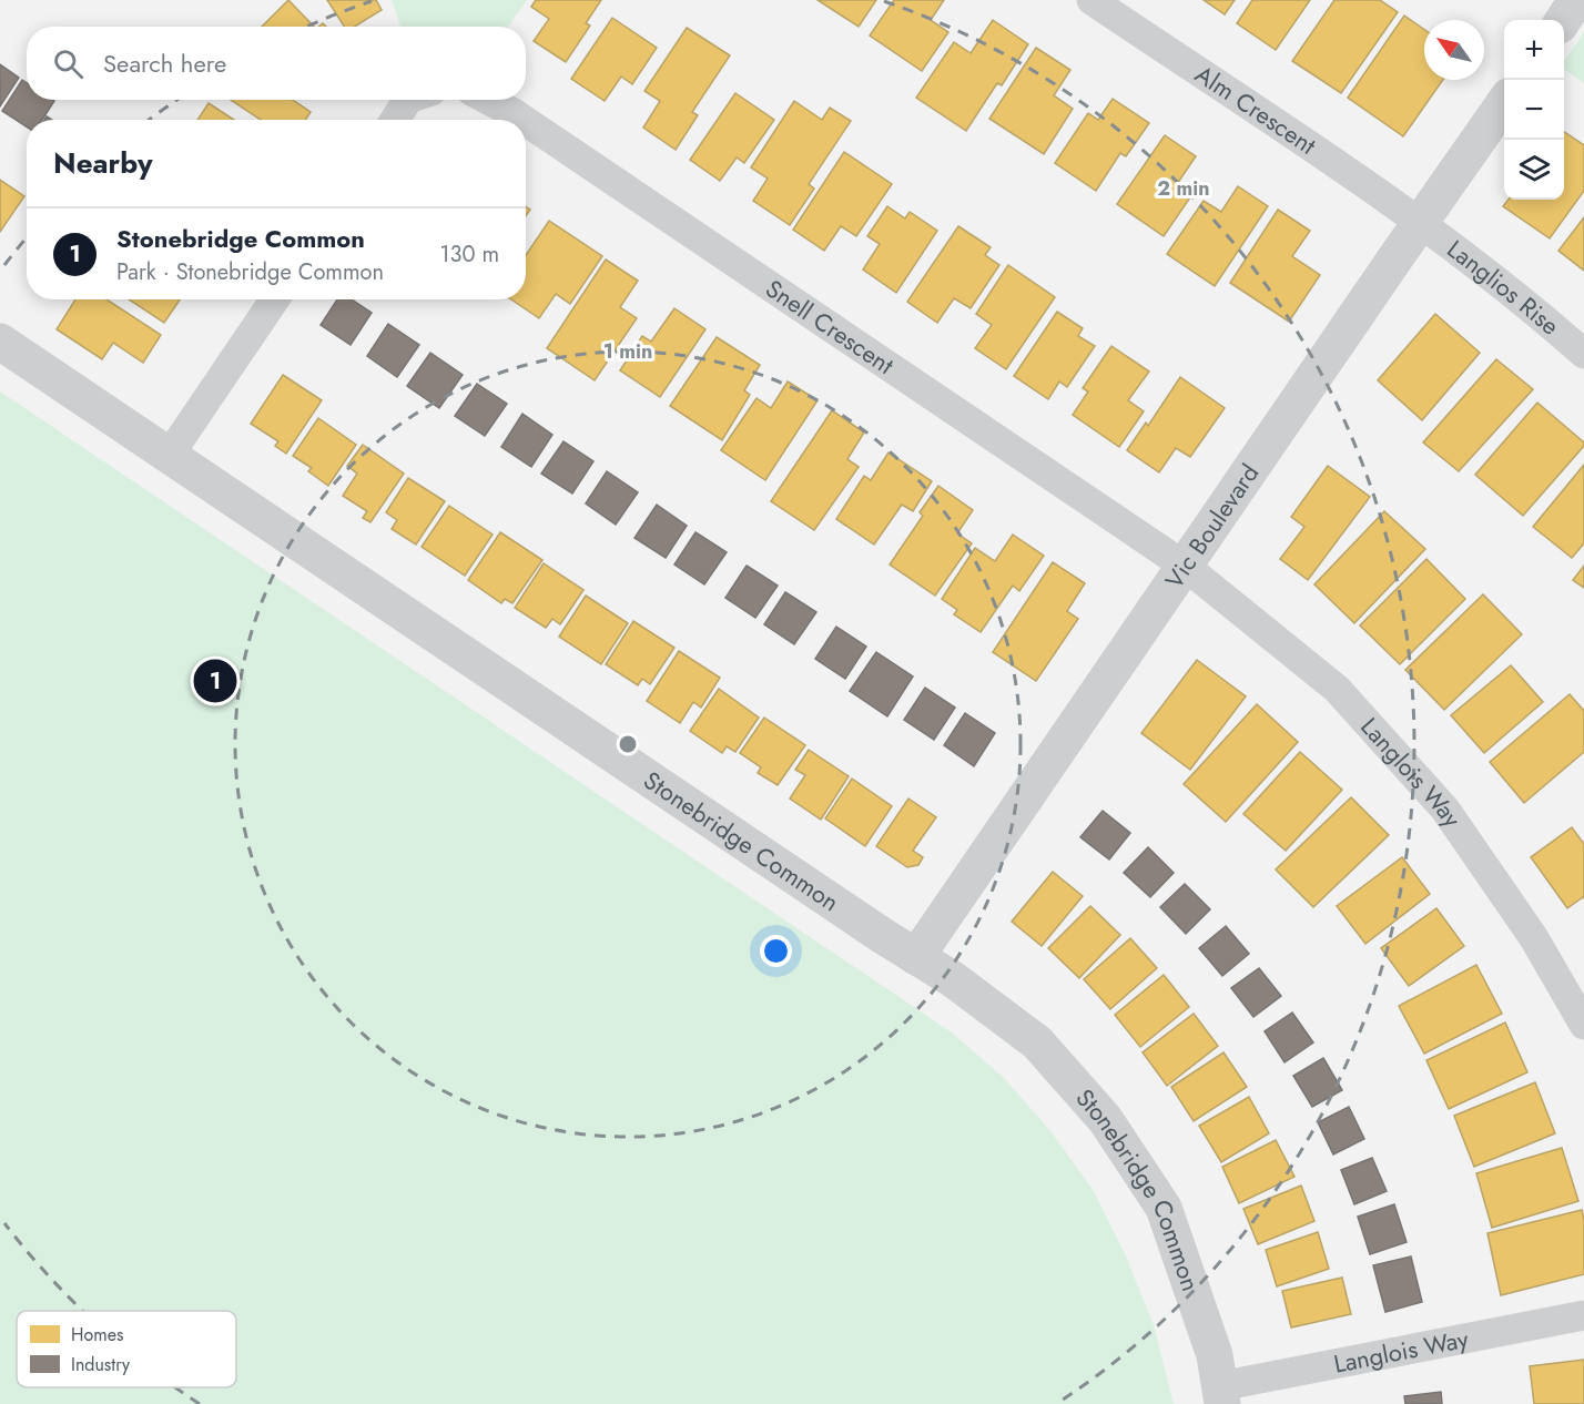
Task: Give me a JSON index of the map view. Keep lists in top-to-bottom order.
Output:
{
  "streets": {
    "street": [
      "Alm Crescent",
      "Langlios Rise",
      "Snell Crescent",
      "Vic Boulevard",
      "Langlois Way",
      "Stonebridge Common"
    ]
  },
  "crossings": [
    ["Alm Crescent", "Langlios Rise"],
    ["Alm Crescent", "Vic Boulevard"],
    ["Langlios Rise", "Vic Boulevard"],
    ["Snell Crescent", "Vic Boulevard"],
    ["Snell Crescent", "Langlois Way"],
    ["Vic Boulevard", "Langlois Way"],
    ["Vic Boulevard", "Stonebridge Common"],
    ["Langlois Way", "Stonebridge Common"]
  ],
  "legend": ["Homes", "Industry"],
  "north": "top left",
  "page": {
    "map_buttons": ["+", "−"],
    "search": "Search here",
    "heading": "Nearby",
    "list": [
      {
        "mark": "1",
        "name": "Stonebridge Common",
        "note": "Park · Stonebridge Common",
        "value": "130 m"
      }
    ],
    "pins": "1"
  },
  "rings": ["2 min", "1 min"]
}
